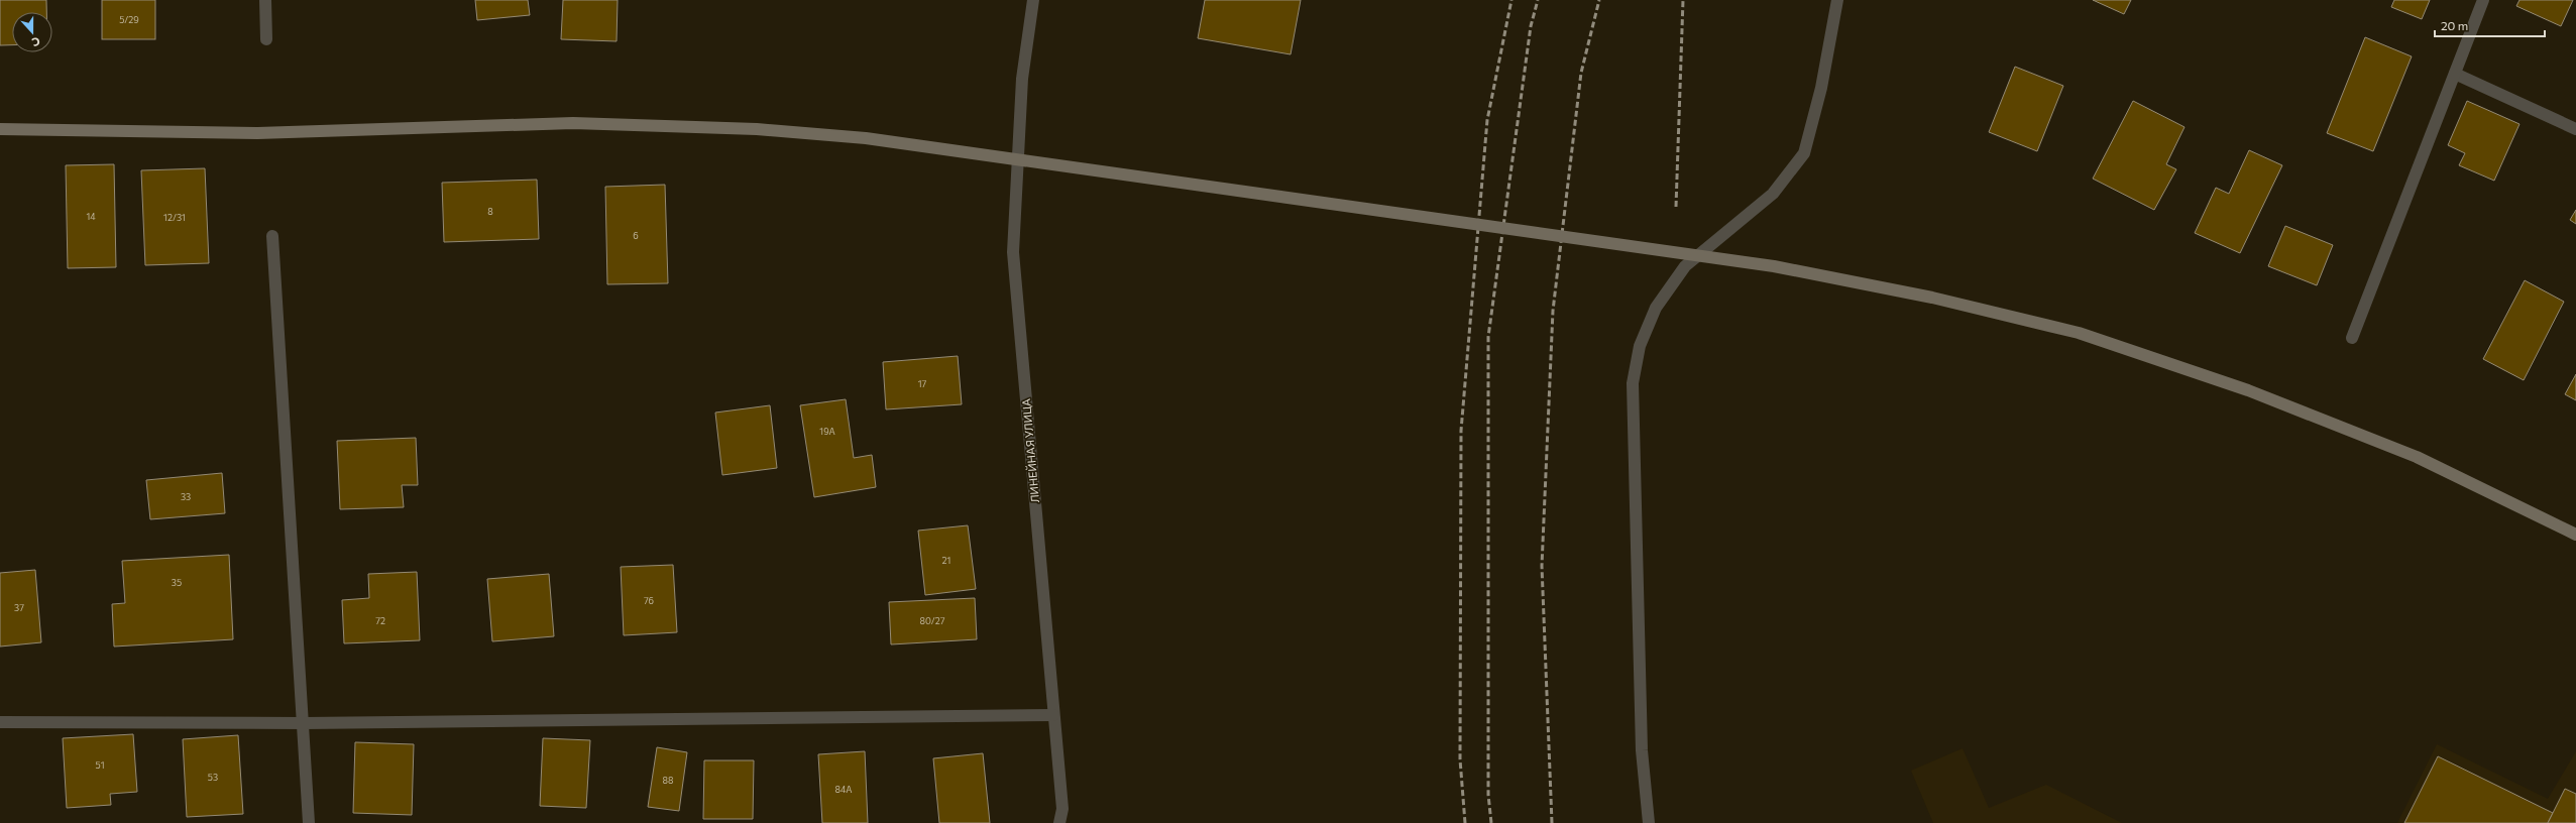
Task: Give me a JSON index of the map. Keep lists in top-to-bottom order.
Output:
{
  "streets": {
    "street": ["ЛИНЕЙНАЯ УЛИЦА"]
  },
  "house_numbers": [
    "5/29",
    "8",
    "14",
    "12/31",
    "6",
    "17",
    "19А",
    "33",
    "21",
    "35",
    "76",
    "37",
    "72",
    "80/27",
    "51",
    "53",
    "88",
    "84А"
  ],
  "scale_bar": "20 m",
  "north": "bottom"
}
